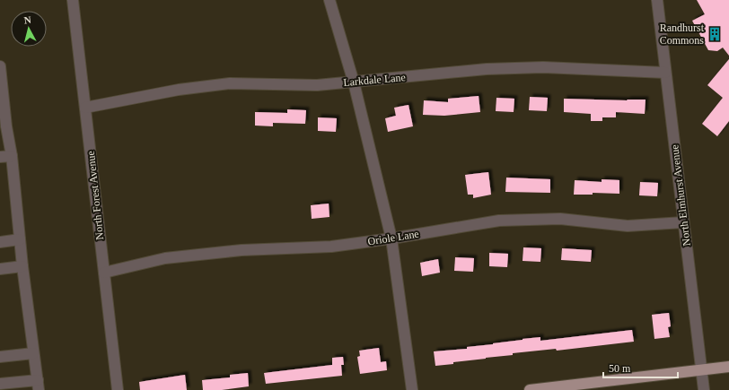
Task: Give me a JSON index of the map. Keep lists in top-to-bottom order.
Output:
{
  "streets": {
    "street": [
      "Larkdale Lane",
      "North Forest Avenue",
      "North Elmhurst Avenue",
      "Oriole Lane"
    ]
  },
  "crossings": [
    ["Larkdale Lane", "North Forest Avenue"],
    ["Larkdale Lane", "North Elmhurst Avenue"],
    ["North Forest Avenue", "Oriole Lane"],
    ["North Elmhurst Avenue", "Oriole Lane"]
  ],
  "places": {
    "building": ["Randhurst Commons"]
  },
  "scale_bar": "50 m",
  "north": "top"
}
